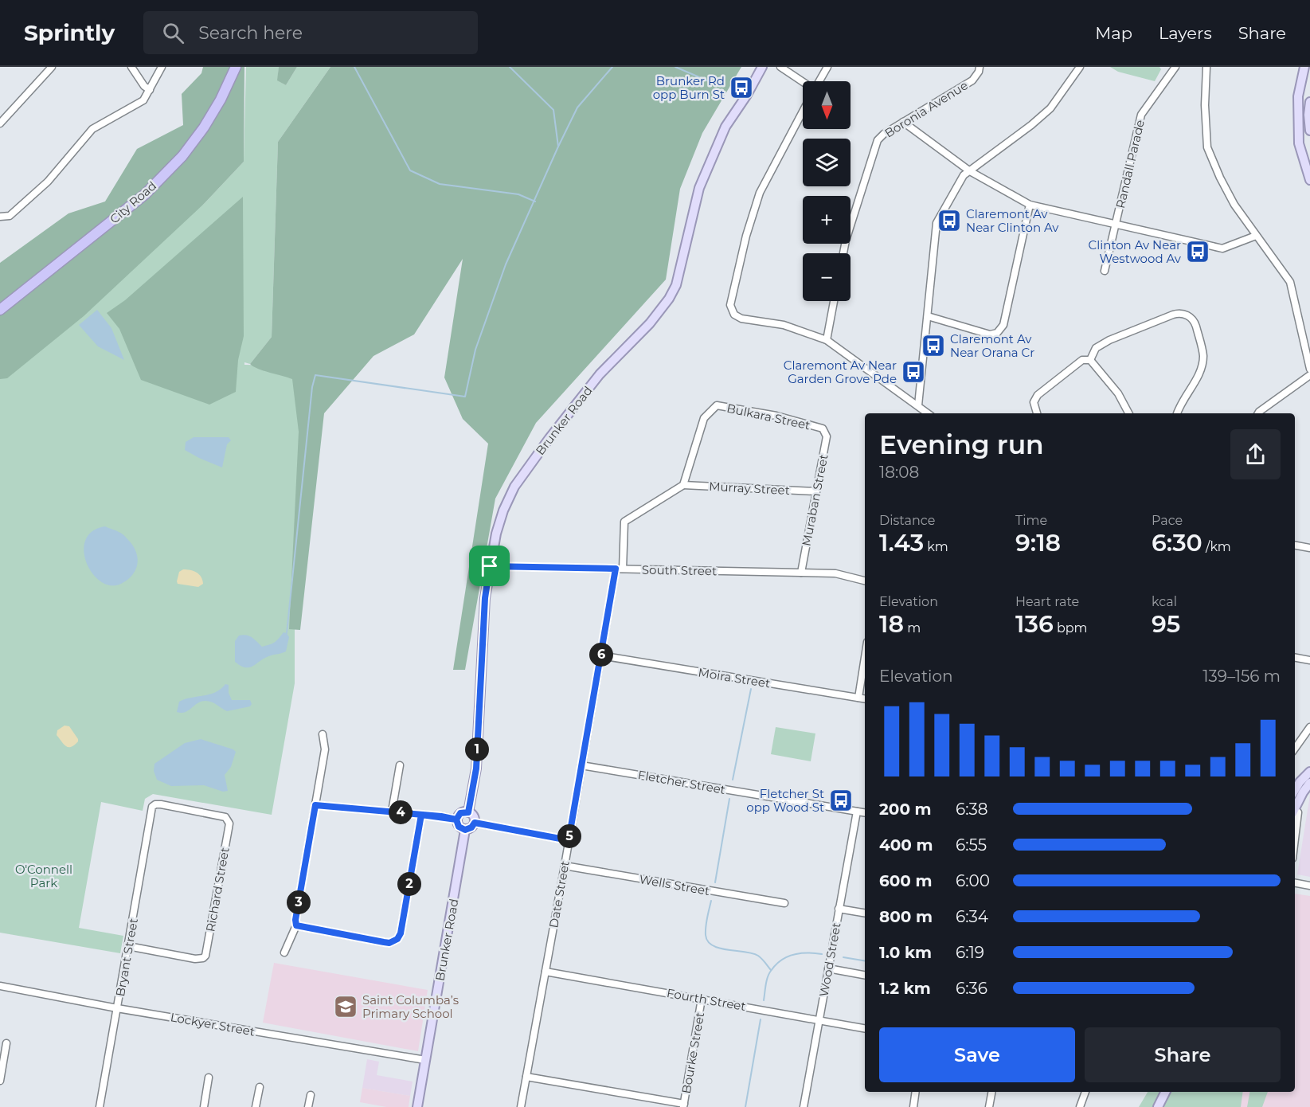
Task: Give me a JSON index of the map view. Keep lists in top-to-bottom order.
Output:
{
  "streets": {
    "highway": ["City Road"],
    "main road": ["Brunker Road"],
    "street": [
      "Boronia Avenue",
      "Randall Parade",
      "Bulkara Street",
      "Murray Street",
      "Muraban Street",
      "South Street",
      "Moira Street",
      "Fletcher Street",
      "Wells Street",
      "Richard Street",
      "Date Street",
      "Bryant Street",
      "Wood Street",
      "Fourth Street",
      "Lockyer Street",
      "Bourke Street"
    ]
  },
  "crossings": [
    ["Bulkara Street", "Murray Street"],
    ["Bulkara Street", "Muraban Street"],
    ["Brunker Road", "South Street"],
    ["Brunker Road", "Lockyer Street"],
    ["Murray Street", "Muraban Street"],
    ["Muraban Street", "South Street"],
    ["South Street", "Date Street"],
    ["Moira Street", "Date Street"],
    ["Fletcher Street", "Date Street"],
    ["Fletcher Street", "Wood Street"],
    ["Wells Street", "Date Street"],
    ["Richard Street", "Bryant Street"],
    ["Date Street", "Fourth Street"],
    ["Bryant Street", "Lockyer Street"],
    ["Wood Street", "Fourth Street"],
    ["Fourth Street", "Bourke Street"]
  ],
  "parks": ["O'Connell Park"],
  "places": {
    "bus stop": [
      "Brunker Rd opp Burn St",
      "Claremont Av Near Clinton Av",
      "Clinton Av Near Westwood Av",
      "Claremont Av Near Orana Cr",
      "Claremont Av Near Garden Grove Pde",
      "Fletcher St opp Wood St"
    ],
    "school or university": ["Saint Columba’s Primary School"]
  },
  "north": "bottom",
  "page": {
    "header": "Sprintly",
    "search": "Search here",
    "nav": ["Map", "Layers", "Share"],
    "map_buttons": ["+", "−"],
    "heading": ["Evening run", "18:08"],
    "stats": [
      ["Distance", "1.43 km"],
      ["Time", "9:18"],
      ["Pace", "6:30 /km"],
      ["Elevation", "18 m"],
      ["Heart rate", "136 bpm"],
      ["kcal", "95"]
    ],
    "pins": [
      "6",
      "1",
      "4",
      "5",
      "2",
      "3"
    ],
    "chart": ["Elevation", "139–156 m"],
    "list": [
      {
        "name": "200 m",
        "note": "6:38"
      },
      {
        "name": "400 m",
        "note": "6:55"
      },
      {
        "name": "600 m",
        "note": "6:00"
      },
      {
        "name": "800 m",
        "note": "6:34"
      },
      {
        "name": "1.0 km",
        "note": "6:19"
      },
      {
        "name": "1.2 km",
        "note": "6:36"
      }
    ],
    "buttons": ["Save", "Share"]
  }
}
